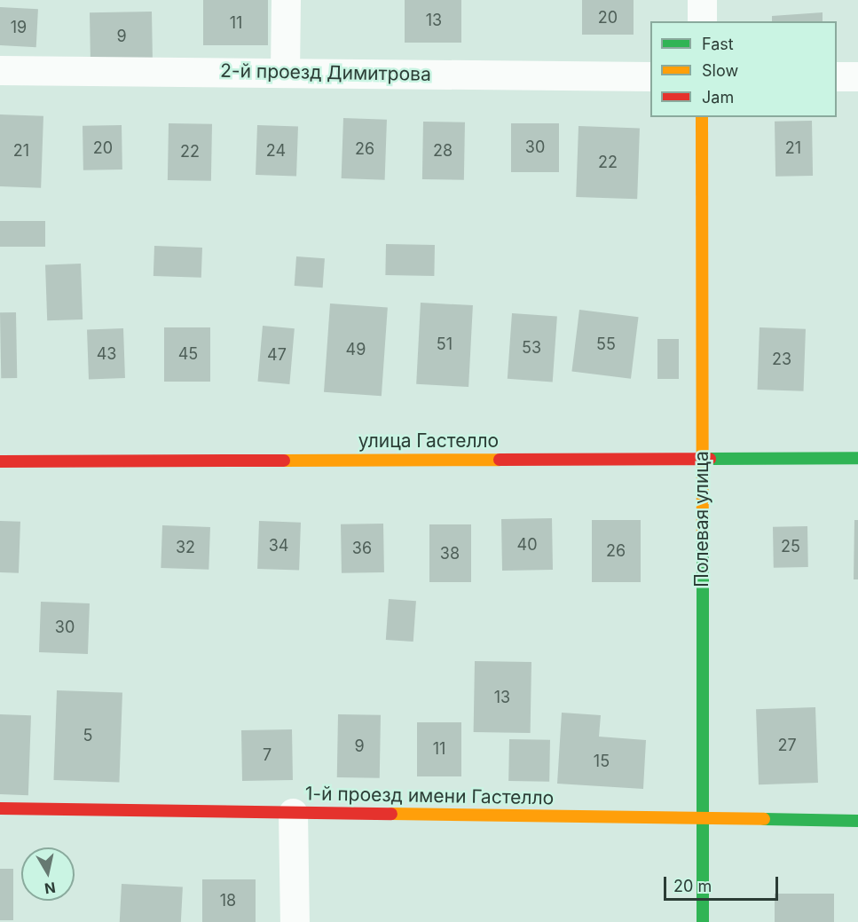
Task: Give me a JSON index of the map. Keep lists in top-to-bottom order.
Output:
{
  "streets": {
    "street": [
      "2-й проезд Димитрова",
      "улица Гастелло",
      "Полевая улица",
      "1-й проезд имени Гастелло"
    ]
  },
  "crossings": [
    ["улица Гастелло", "Полевая улица"],
    ["Полевая улица", "1-й проезд имени Гастелло"]
  ],
  "house_numbers": [
    "20",
    "13",
    "11",
    "19",
    "9",
    "30",
    "20",
    "21",
    "26",
    "21",
    "24",
    "28",
    "22",
    "22",
    "51",
    "55",
    "53",
    "49",
    "43",
    "45",
    "47",
    "23",
    "40",
    "34",
    "25",
    "32",
    "36",
    "26",
    "38",
    "30",
    "13",
    "5",
    "27",
    "9",
    "11",
    "7",
    "15",
    "18"
  ],
  "legend": ["Fast", "Slow", "Jam"],
  "scale_bar": "20 m",
  "north": "bottom"
}
